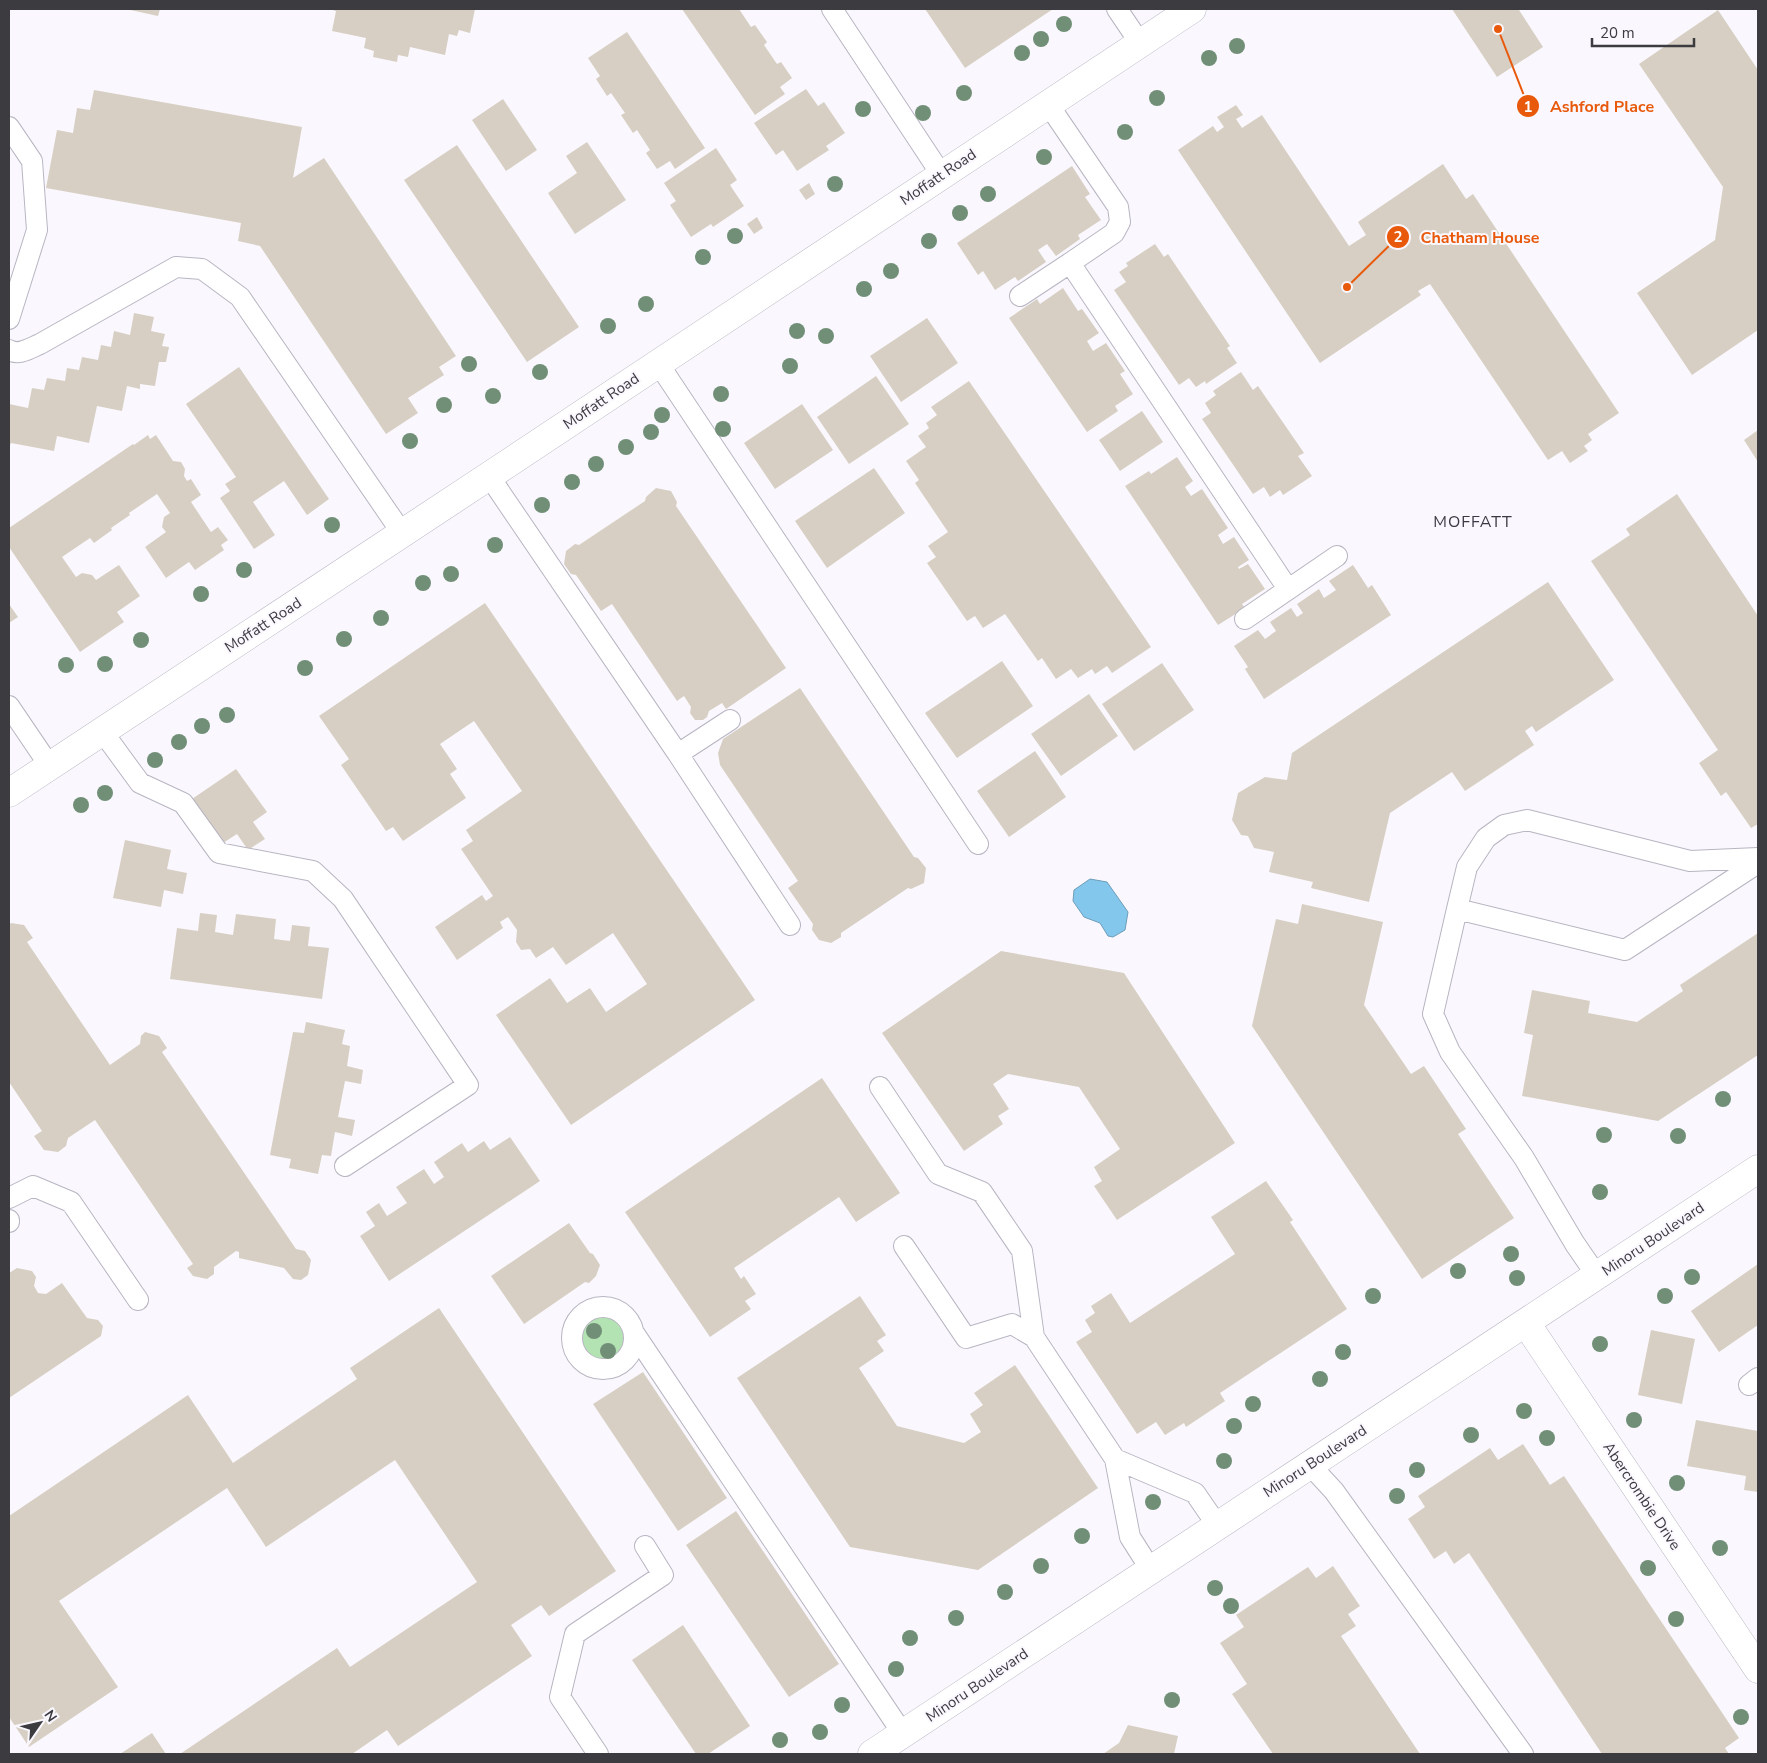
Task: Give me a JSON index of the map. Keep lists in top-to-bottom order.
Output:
{
  "streets": {
    "street": ["Moffatt Road", "Minoru Boulevard", "Abercrombie Drive"]
  },
  "crossings": [
    ["Minoru Boulevard", "Abercrombie Drive"]
  ],
  "districts": ["MOFFATT"],
  "places": ["Ashford Place", "Chatham House"],
  "scale_bar": "20 m",
  "north": "top right"
}
